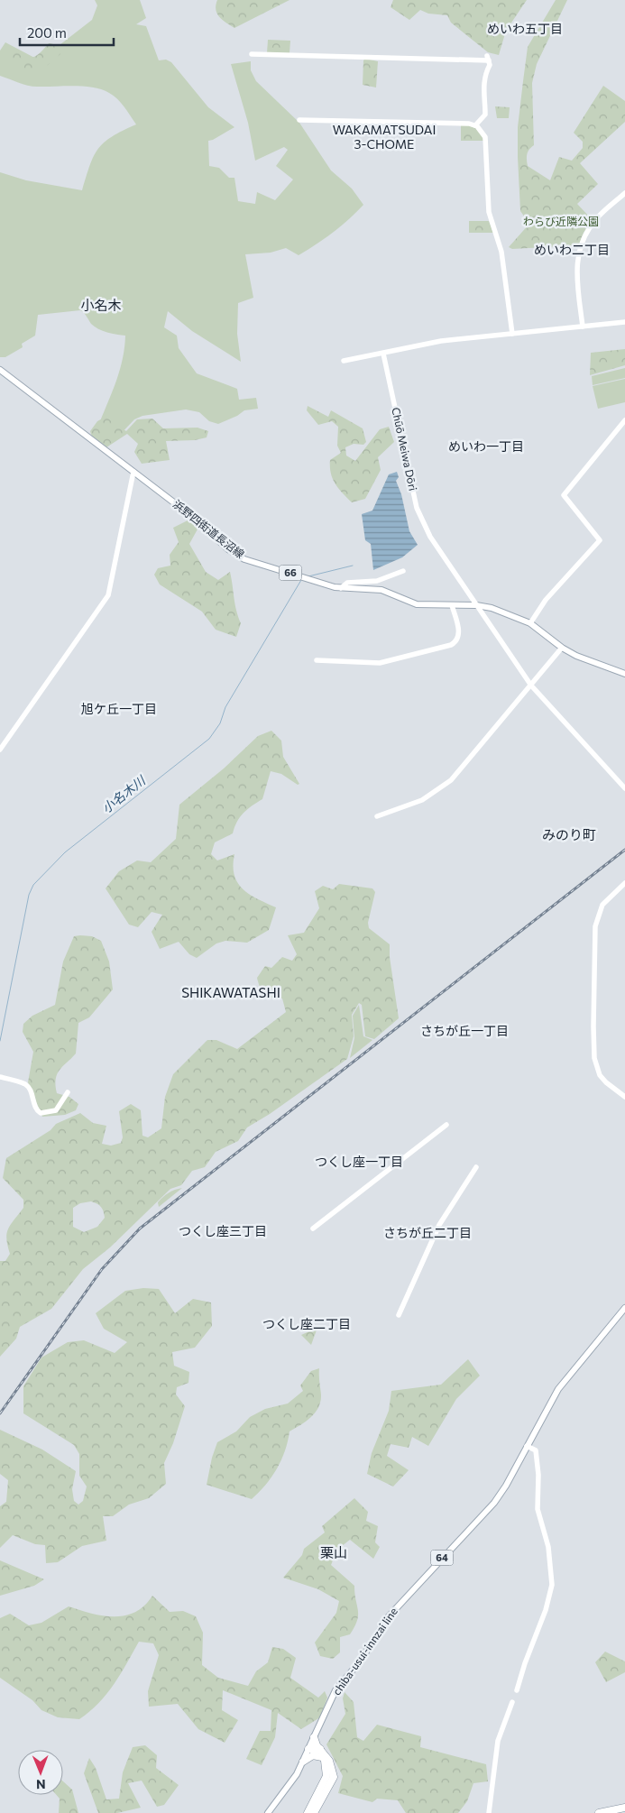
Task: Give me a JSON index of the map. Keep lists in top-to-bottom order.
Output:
{
  "streets": {
    "main road": [
      "浜野四街道長沼線",
      "66",
      "64",
      "chiba-usui-innzai line"
    ],
    "street": ["Chūō Meiwa Dōri"]
  },
  "crossings": [
    ["Chūō Meiwa Dōri", "浜野四街道長沼線"]
  ],
  "districts": [
    "めいわ五丁目",
    "WAKAMATSUDAI 3-CHOME",
    "めいわ二丁目",
    "小名木",
    "めいわ一丁目",
    "旭ケ丘一丁目",
    "みのり町",
    "SHIKAWATASHI",
    "さちが丘一丁目",
    "つくし座一丁目",
    "つくし座三丁目",
    "さちが丘二丁目",
    "つくし座二丁目",
    "栗山"
  ],
  "water": ["小名木川"],
  "parks": ["わらび近隣公園"],
  "scale_bar": "200 m",
  "north": "bottom"
}
